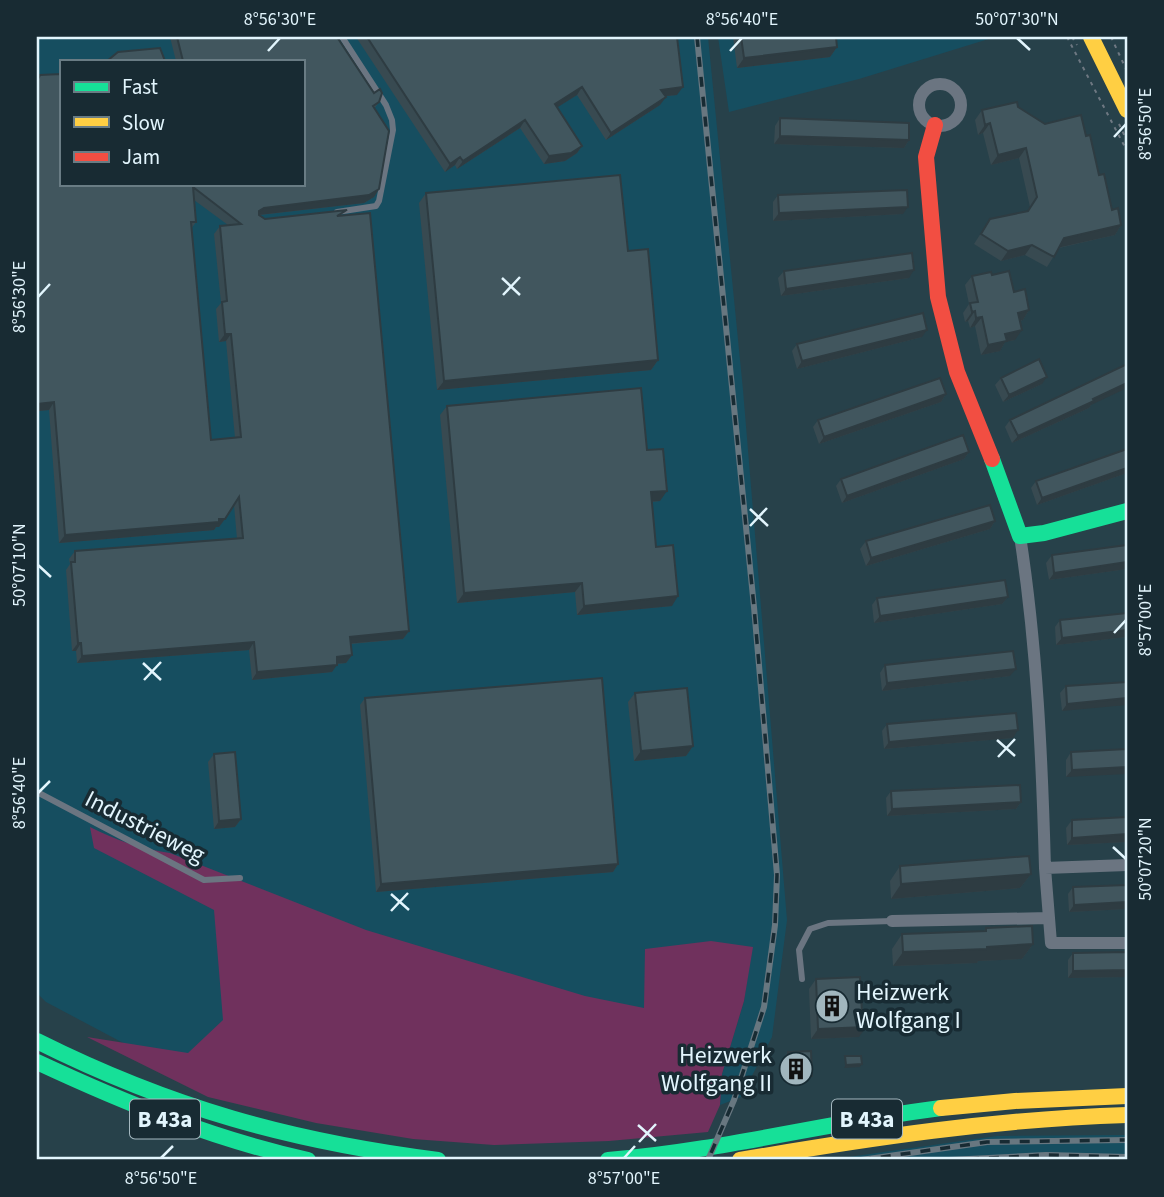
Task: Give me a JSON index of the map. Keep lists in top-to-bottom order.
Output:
{
  "streets": {
    "main road": ["B 43a"],
    "lane": ["Industrieweg"]
  },
  "places": {
    "building": ["Heizwerk Wolfgang I", "Heizwerk Wolfgang II"]
  },
  "legend": ["Fast", "Slow", "Jam"],
  "coordinates": [
    "8°56'30\"E",
    "8°56'40\"E",
    "50°07'30\"N",
    "8°56'50\"E",
    "50°07'10\"N",
    "8°57'00\"E",
    "50°07'20\"N"
  ]
}
